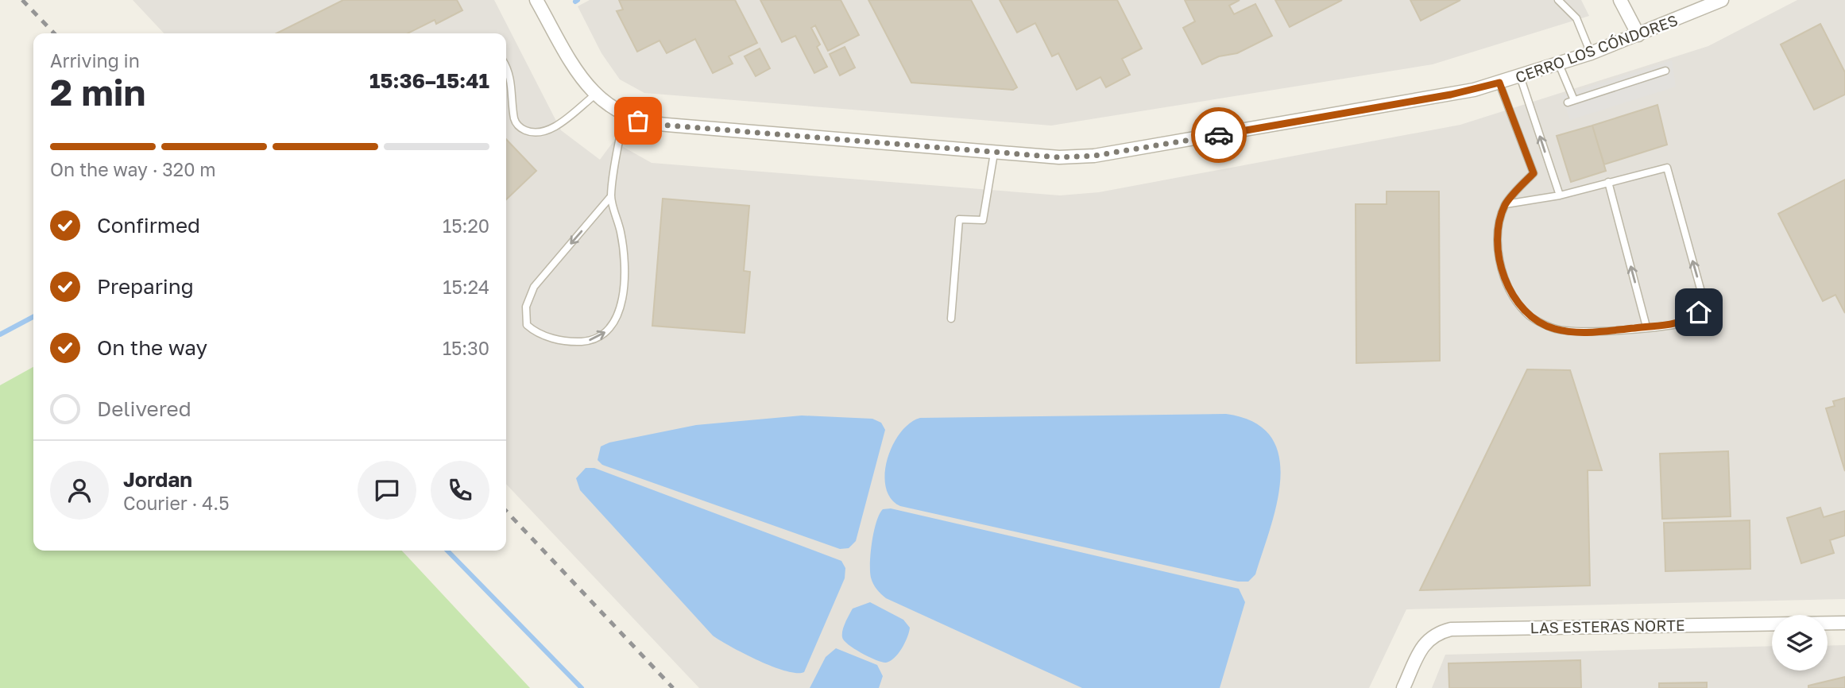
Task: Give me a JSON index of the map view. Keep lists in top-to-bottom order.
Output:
{
  "streets": {
    "street": ["CERRO LOS CÓNDORES", "LAS ESTERAS NORTE"]
  },
  "page": {
    "heading": ["2 min", "Arriving in", "15:36–15:41"],
    "panel": ["Jordan", "Courier · 4.5"],
    "bar": "On the way · 320 m",
    "list": [
      ["Confirmed", "15:20"],
      ["Preparing", "15:24"],
      ["On the way", "15:30"],
      "Delivered"
    ]
  }
}
